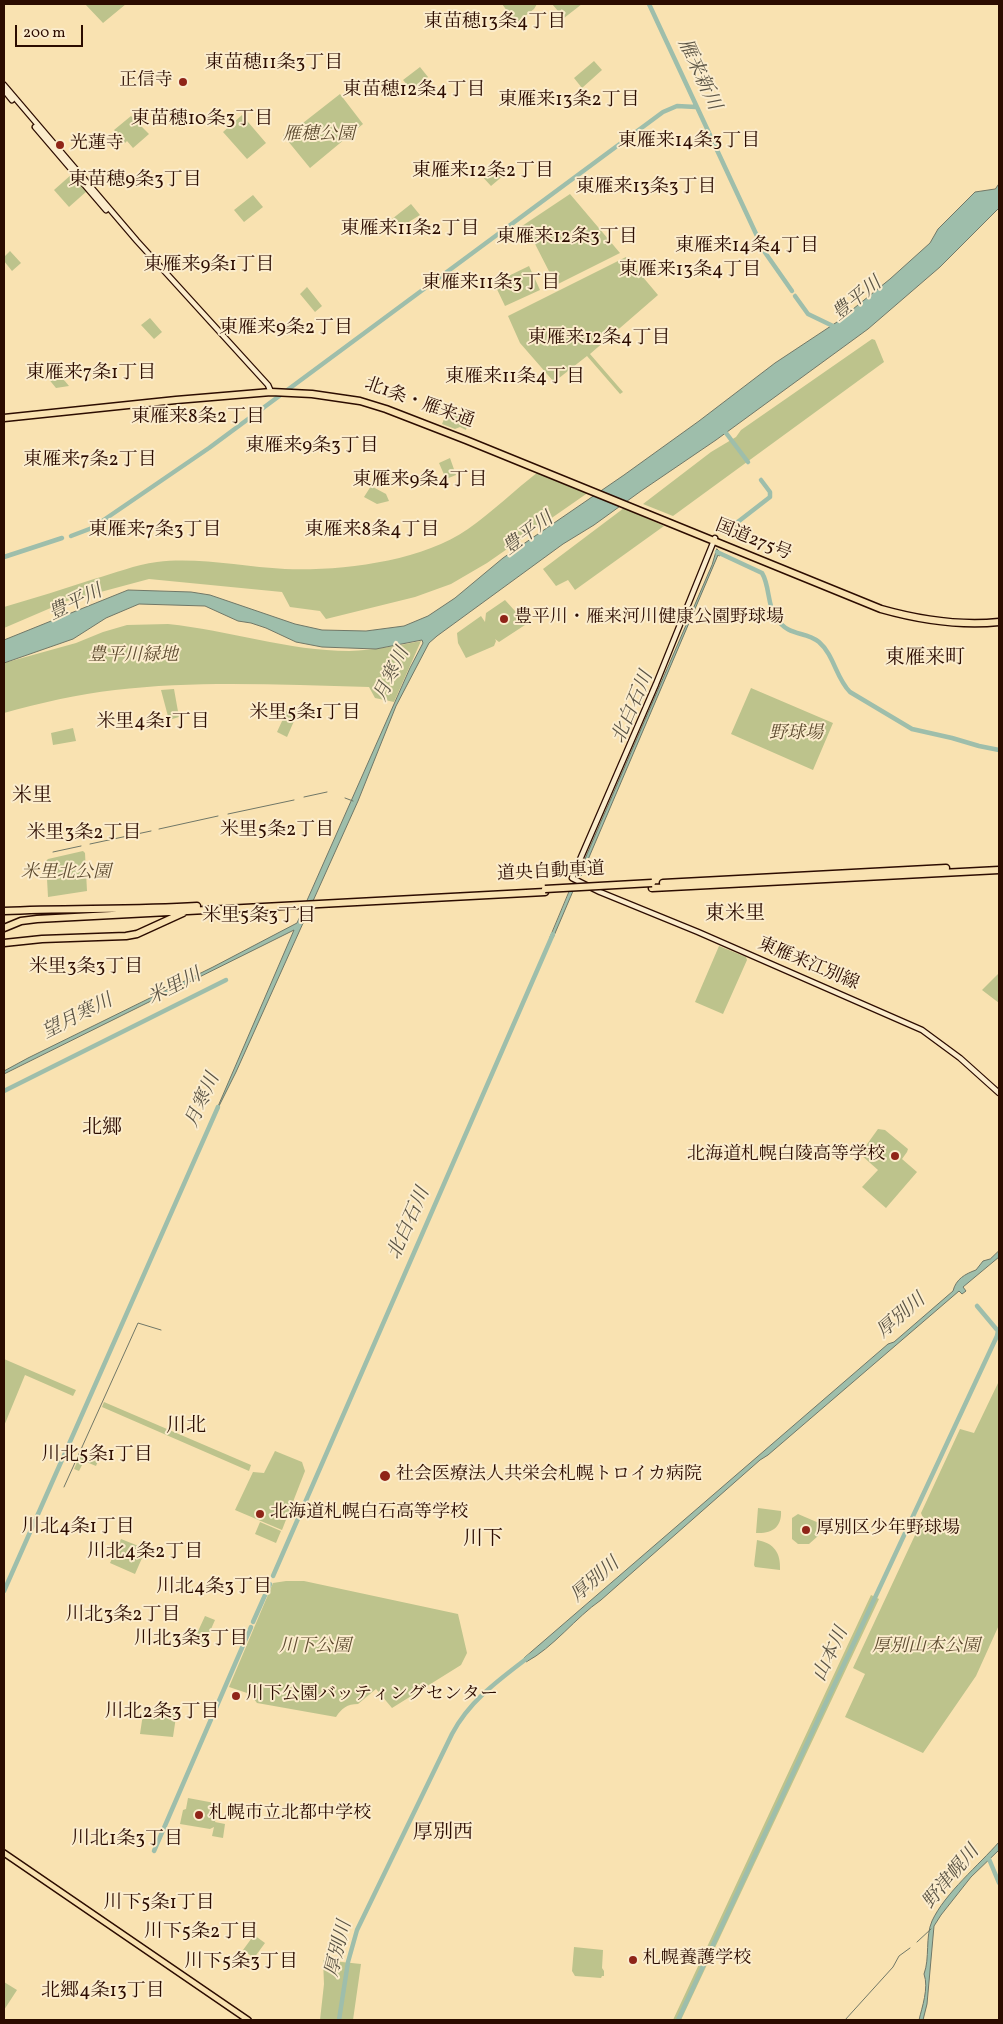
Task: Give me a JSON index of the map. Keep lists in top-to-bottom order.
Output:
{
  "streets": {
    "highway": ["北1条・雁来通", "国道275号", "道央自動車道"],
    "main road": ["東雁来江別線"]
  },
  "crossings": [
    ["北1条・雁来通", "国道275号"],
    ["国道275号", "東雁来江別線"]
  ],
  "districts": [
    "東苗穂13条4丁目",
    "東苗穂11条3丁目",
    "東苗穂12条4丁目",
    "東雁来13条2丁目",
    "東苗穂10条3丁目",
    "東雁来14条3丁目",
    "東雁来12条2丁目",
    "東苗穂9条3丁目",
    "東雁来13条3丁目",
    "東雁来11条2丁目",
    "東雁来12条3丁目",
    "東雁来14条4丁目",
    "東雁来9条1丁目",
    "東雁来13条4丁目",
    "東雁来11条3丁目",
    "東雁来9条2丁目",
    "東雁来12条4丁目",
    "東雁来7条1丁目",
    "東雁来11条4丁目",
    "東雁来8条2丁目",
    "東雁来9条3丁目",
    "東雁来7条2丁目",
    "東雁来9条4丁目",
    "東雁来7条3丁目",
    "東雁来8条4丁目",
    "東雁来町",
    "米里5条1丁目",
    "米里4条1丁目",
    "米里",
    "米里5条2丁目",
    "米里3条2丁目",
    "東米里",
    "米里5条3丁目",
    "米里3条3丁目",
    "北郷",
    "川北",
    "川北5条1丁目",
    "川北4条1丁目",
    "川下",
    "川北4条2丁目",
    "川北4条3丁目",
    "川北3条2丁目",
    "川北3条3丁目",
    "川北2条3丁目",
    "厚別西",
    "川北1条3丁目",
    "川下5条1丁目",
    "川下5条2丁目",
    "川下5条3丁目",
    "北郷4条13丁目"
  ],
  "water": [
    "雁来新川",
    "豊平川",
    "月寒川",
    "北白石川",
    "米里川",
    "望月寒川",
    "厚別川",
    "山本川",
    "野津幌川"
  ],
  "parks": [
    "雁穂公園",
    "豊平川緑地",
    "野球場",
    "米里北公園",
    "川下公園",
    "厚別山本公園"
  ],
  "places": [
    "正信寺",
    "光蓮寺",
    "豊平川・雁来河川健康公園野球場",
    "北海道札幌白陵高等学校",
    "社会医療法人共栄会札幌トロイカ病院",
    "北海道札幌白石高等学校",
    "厚別区少年野球場",
    "川下公園バッティングセンター",
    "札幌市立北都中学校",
    "札幌養護学校"
  ],
  "scale_bar": "200 m"
}
